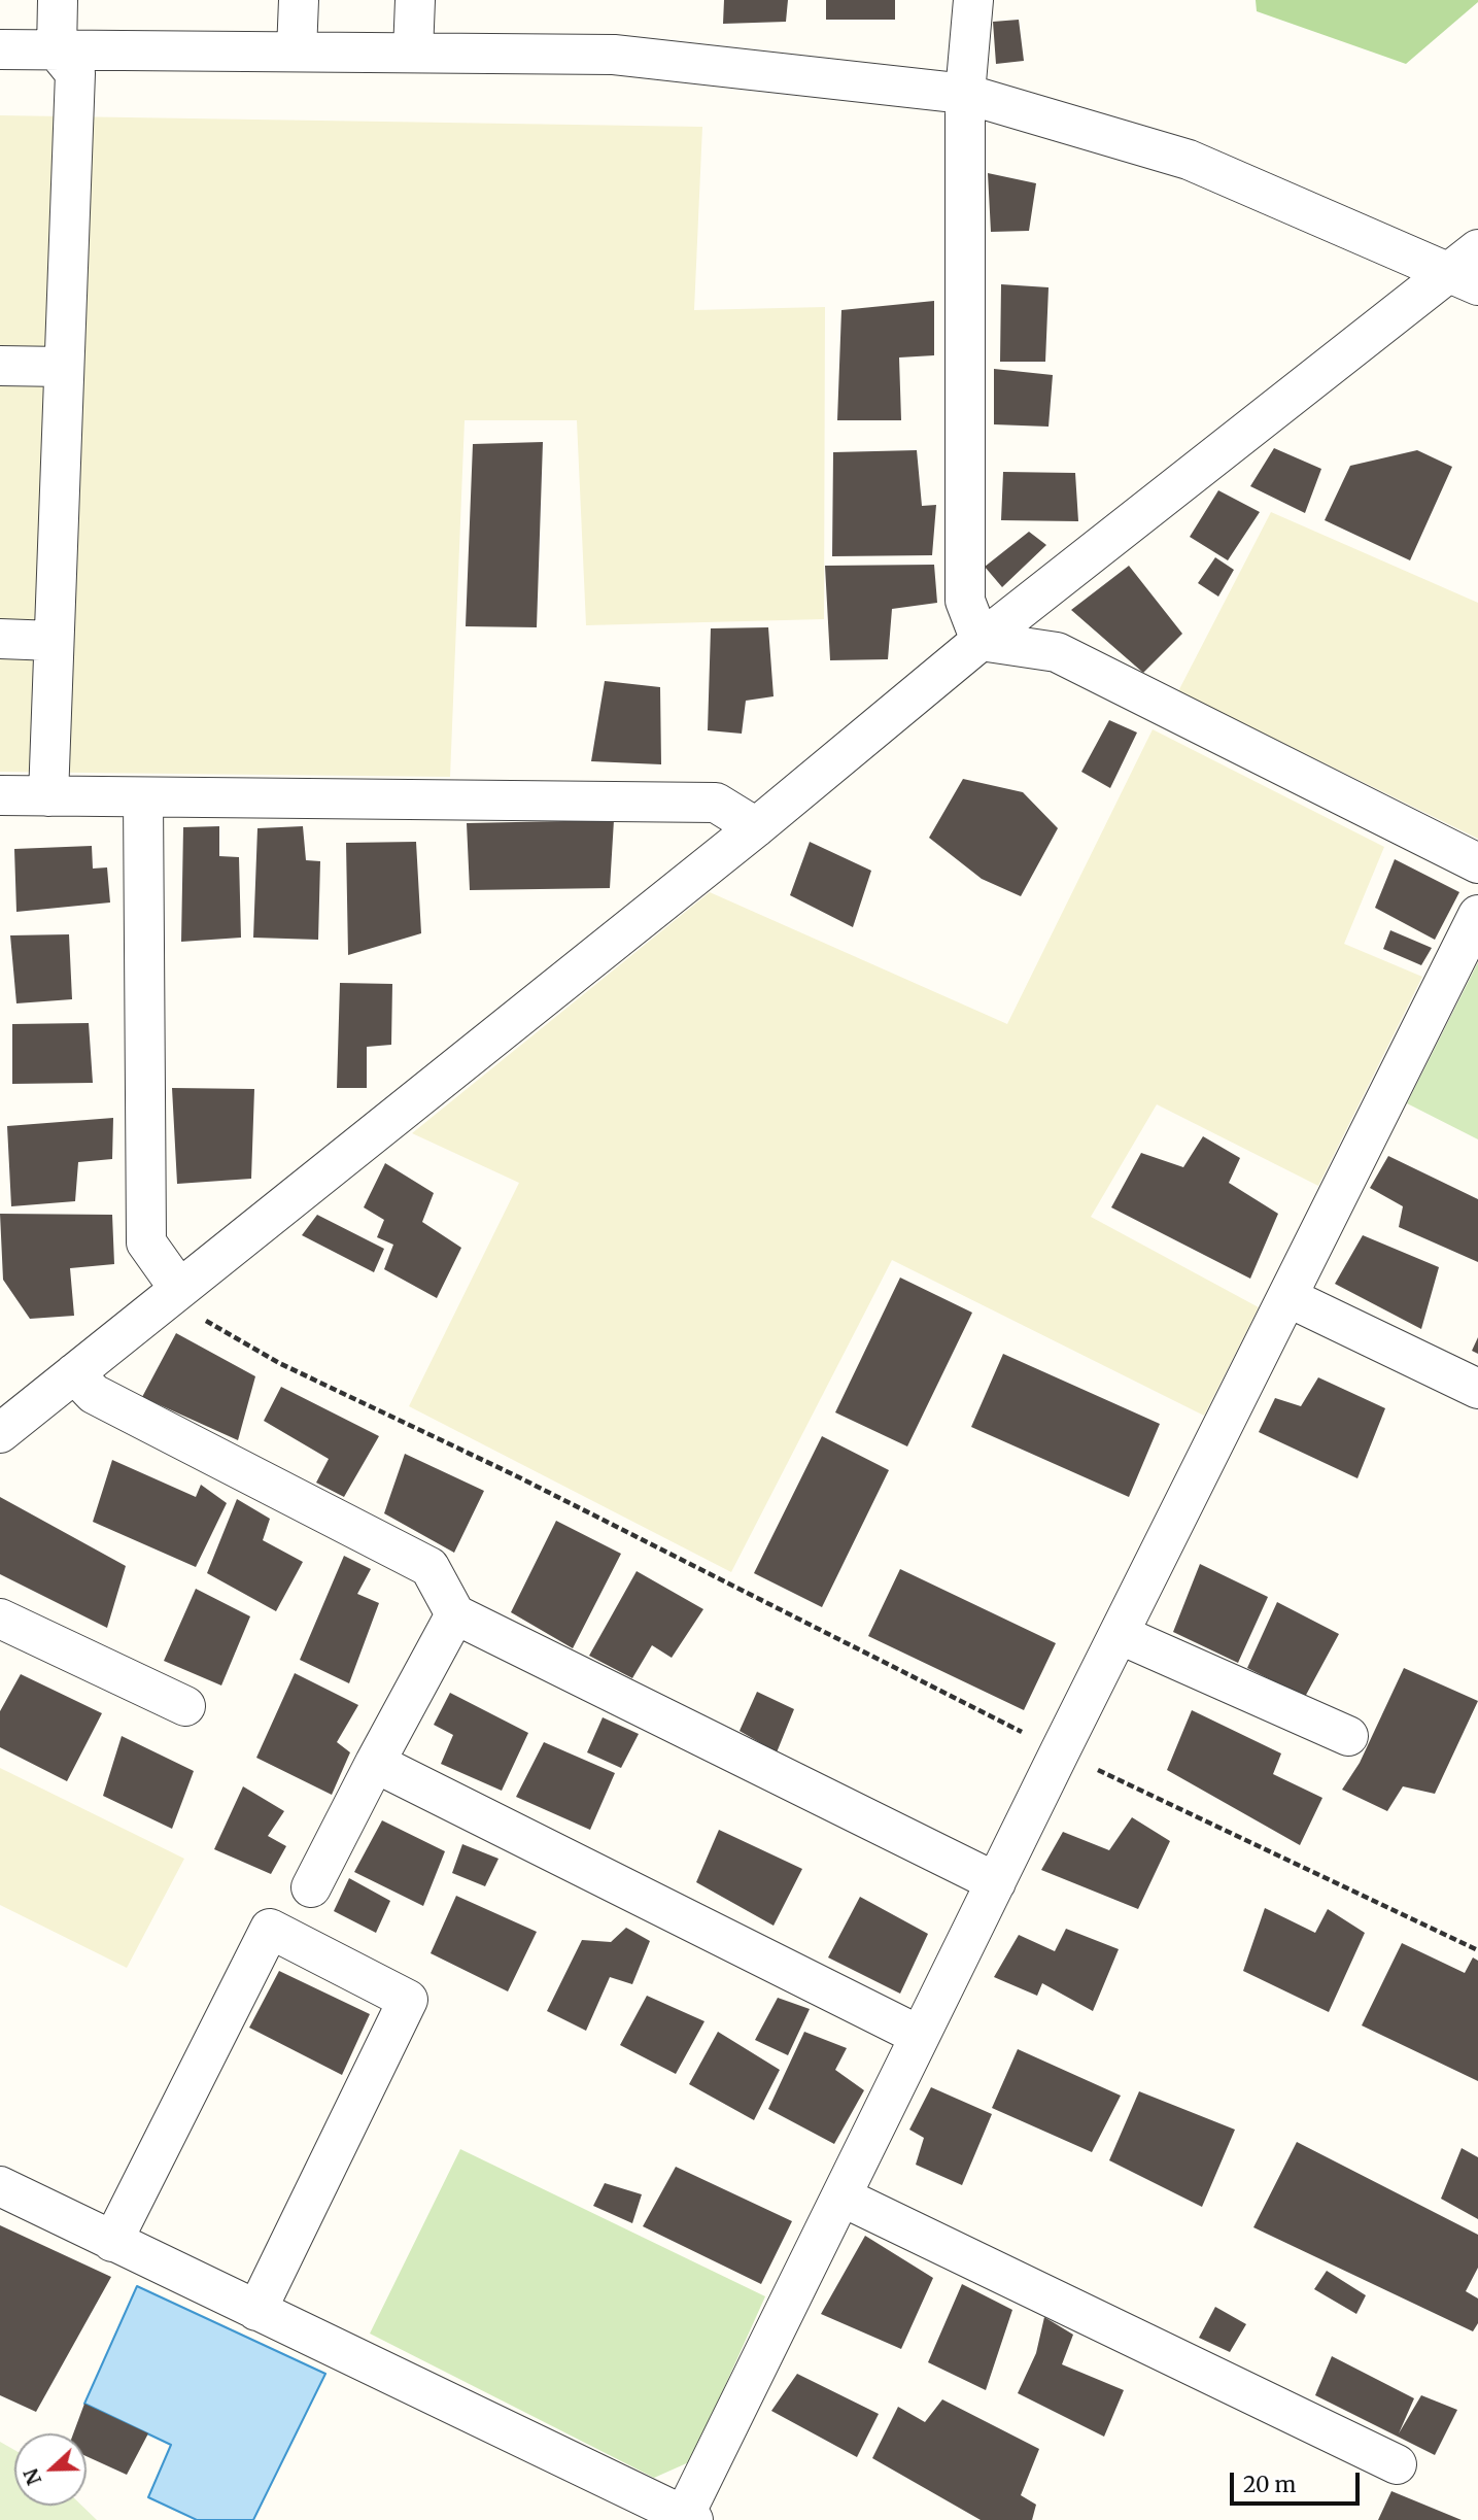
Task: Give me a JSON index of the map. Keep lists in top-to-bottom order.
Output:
{
  "scale_bar": "20 m",
  "north": "left"
}
